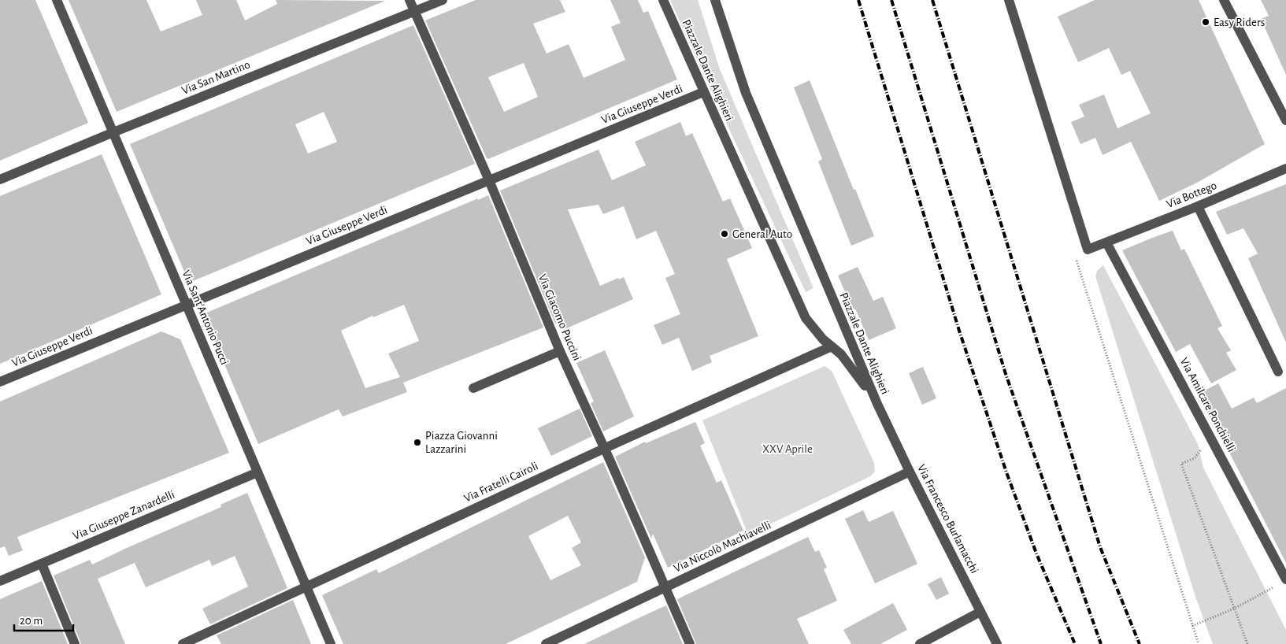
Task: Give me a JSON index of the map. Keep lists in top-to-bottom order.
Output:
{
  "streets": {
    "street": [
      "Piazzale Dante Alighieri",
      "Via San Martino",
      "Via Giuseppe Verdi",
      "Via Bottego",
      "Via Sant'Antonio Pucci",
      "Via Giacomo Puccini",
      "Via Amilcare Ponchielli",
      "Via Fratelli Cairoli",
      "Via Giuseppe Zanardelli",
      "Via Francesco Burlamacchi",
      "Via Niccolò Machiavelli"
    ]
  },
  "crossings": [
    ["Piazzale Dante Alighieri", "Via Giuseppe Verdi"],
    ["Piazzale Dante Alighieri", "Via Fratelli Cairoli"],
    ["Piazzale Dante Alighieri", "Via Francesco Burlamacchi"],
    ["Via San Martino", "Via Sant'Antonio Pucci"],
    ["Via San Martino", "Via Giacomo Puccini"],
    ["Via Giuseppe Verdi", "Via Sant'Antonio Pucci"],
    ["Via Giuseppe Verdi", "Via Giacomo Puccini"],
    ["Via Bottego", "Via Amilcare Ponchielli"],
    ["Via Sant'Antonio Pucci", "Via Fratelli Cairoli"],
    ["Via Sant'Antonio Pucci", "Via Giuseppe Zanardelli"],
    ["Via Giacomo Puccini", "Via Fratelli Cairoli"],
    ["Via Giacomo Puccini", "Via Niccolò Machiavelli"],
    ["Via Francesco Burlamacchi", "Via Niccolò Machiavelli"]
  ],
  "parks": ["XXV Aprile"],
  "places": ["Easy Riders", "General Auto", "Piazza Giovanni Lazzarini"],
  "scale_bar": "20 m"
}
